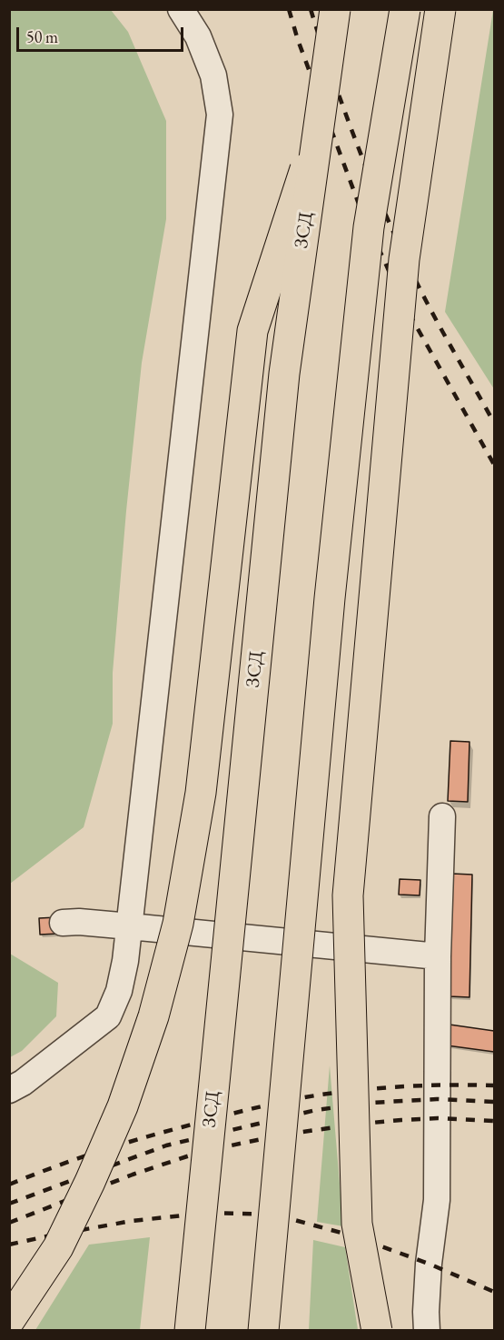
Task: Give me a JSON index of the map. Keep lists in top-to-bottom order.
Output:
{
  "streets": {
    "main road": ["ЗСД"]
  },
  "scale_bar": "50 m"
}
